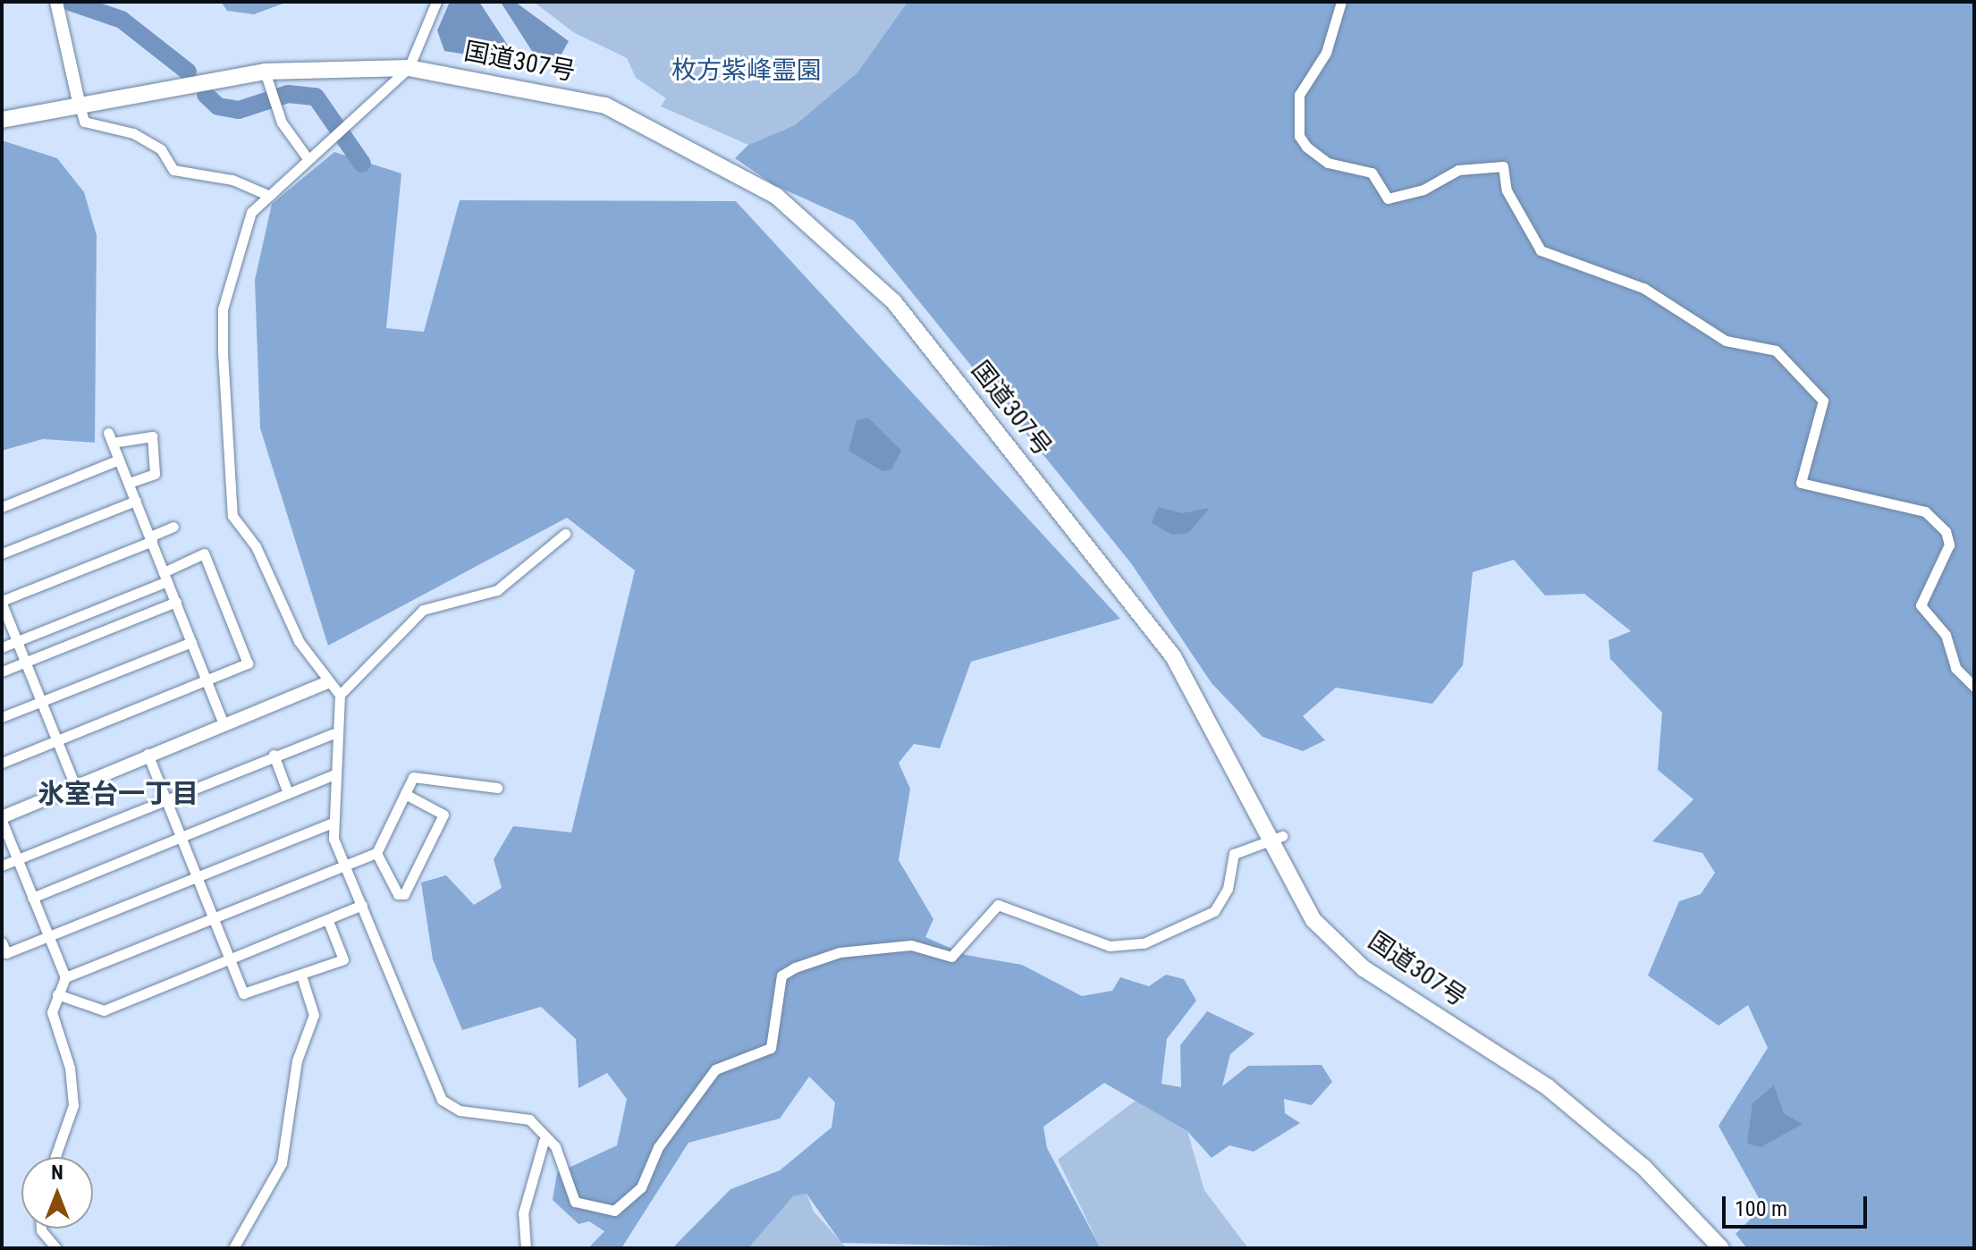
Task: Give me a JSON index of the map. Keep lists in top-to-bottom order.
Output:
{
  "streets": {
    "highway": ["国道307号"]
  },
  "districts": ["氷室台一丁目"],
  "parks": ["枚方紫峰霊園"],
  "scale_bar": "100 m",
  "north": "top"
}
